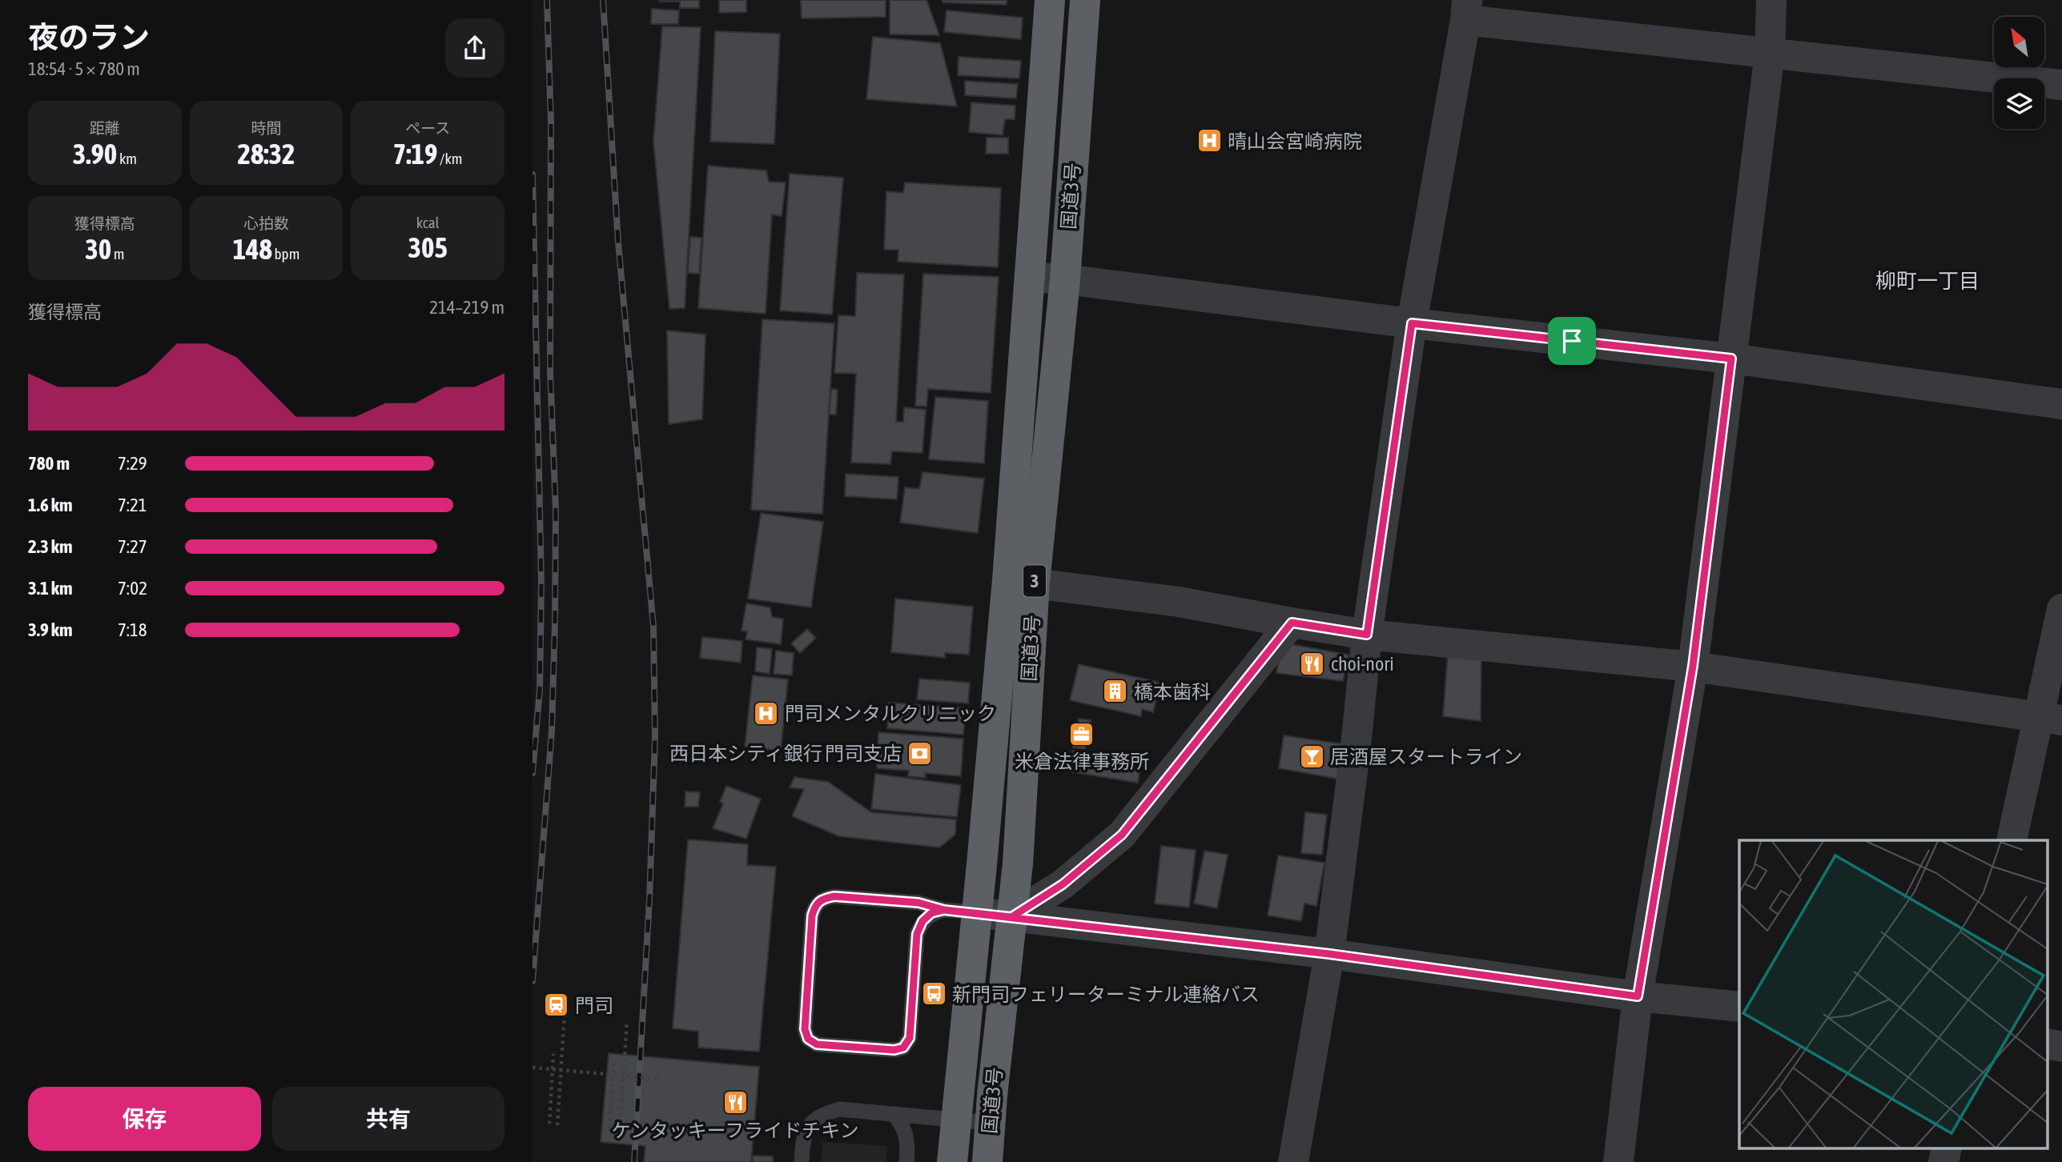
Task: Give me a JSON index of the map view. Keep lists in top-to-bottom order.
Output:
{
  "streets": {
    "highway": ["国道3号", "3"]
  },
  "districts": ["柳町一丁目"],
  "places": {
    "hospital": ["晴山会宮崎病院", "門司メンタルクリニック"],
    "restaurant": ["choi-nori", "ケンタッキーフライドチキン"],
    "building": ["橋本歯科"],
    "office": ["米倉法律事務所"],
    "bank": ["西日本シティ銀行 門司支店"],
    "bar": ["居酒屋スタートライン"],
    "bus stop": ["新門司フェリーターミナル連絡バス"],
    "station": ["門司"]
  },
  "north": "top left",
  "page": {
    "heading": ["夜のラン", "18:54 · 5 × 780 m"],
    "stats": [
      ["距離", "3.90 km"],
      ["時間", "28:32"],
      ["ペース", "7:19 /km"],
      ["獲得標高", "30 m"],
      ["心拍数", "148 bpm"],
      ["kcal", "305"]
    ],
    "chart": ["獲得標高", "214–219 m"],
    "list": [
      {
        "name": "780 m",
        "note": "7:29"
      },
      {
        "name": "1.6 km",
        "note": "7:21"
      },
      {
        "name": "2.3 km",
        "note": "7:27"
      },
      {
        "name": "3.1 km",
        "note": "7:02"
      },
      {
        "name": "3.9 km",
        "note": "7:18"
      }
    ],
    "buttons": ["保存", "共有"]
  }
}
